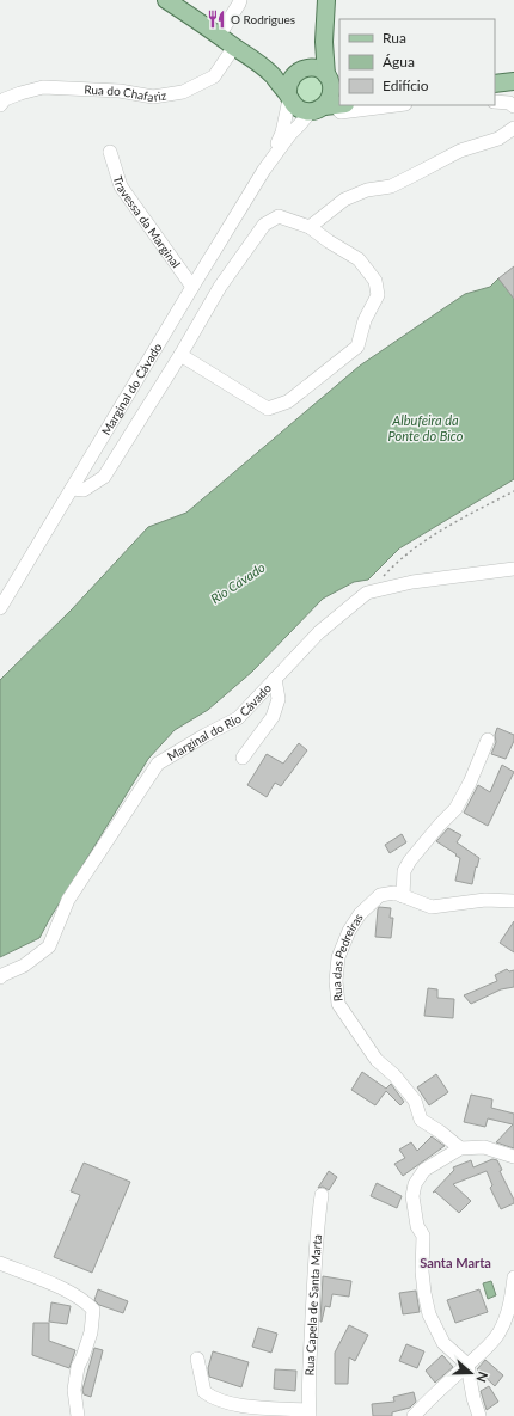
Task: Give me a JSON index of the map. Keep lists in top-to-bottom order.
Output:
{
  "streets": {
    "street": [
      "Rua do Chafariz",
      "Travessa da Marginal",
      "Marginal do Cávado",
      "Marginal do Rio Cávado",
      "Rua das Pedreiras",
      "Rua Capela de Santa Marta"
    ]
  },
  "crossings": [
    ["Travessa da Marginal", "Marginal do Cávado"]
  ],
  "districts": ["Santa Marta"],
  "water": ["Albufeira da Ponte do Bico", "Rio Cávado"],
  "places": {
    "restaurant": ["O Rodrigues"]
  },
  "legend": ["Rua", "Água", "Edifício"],
  "north": "right"
}
